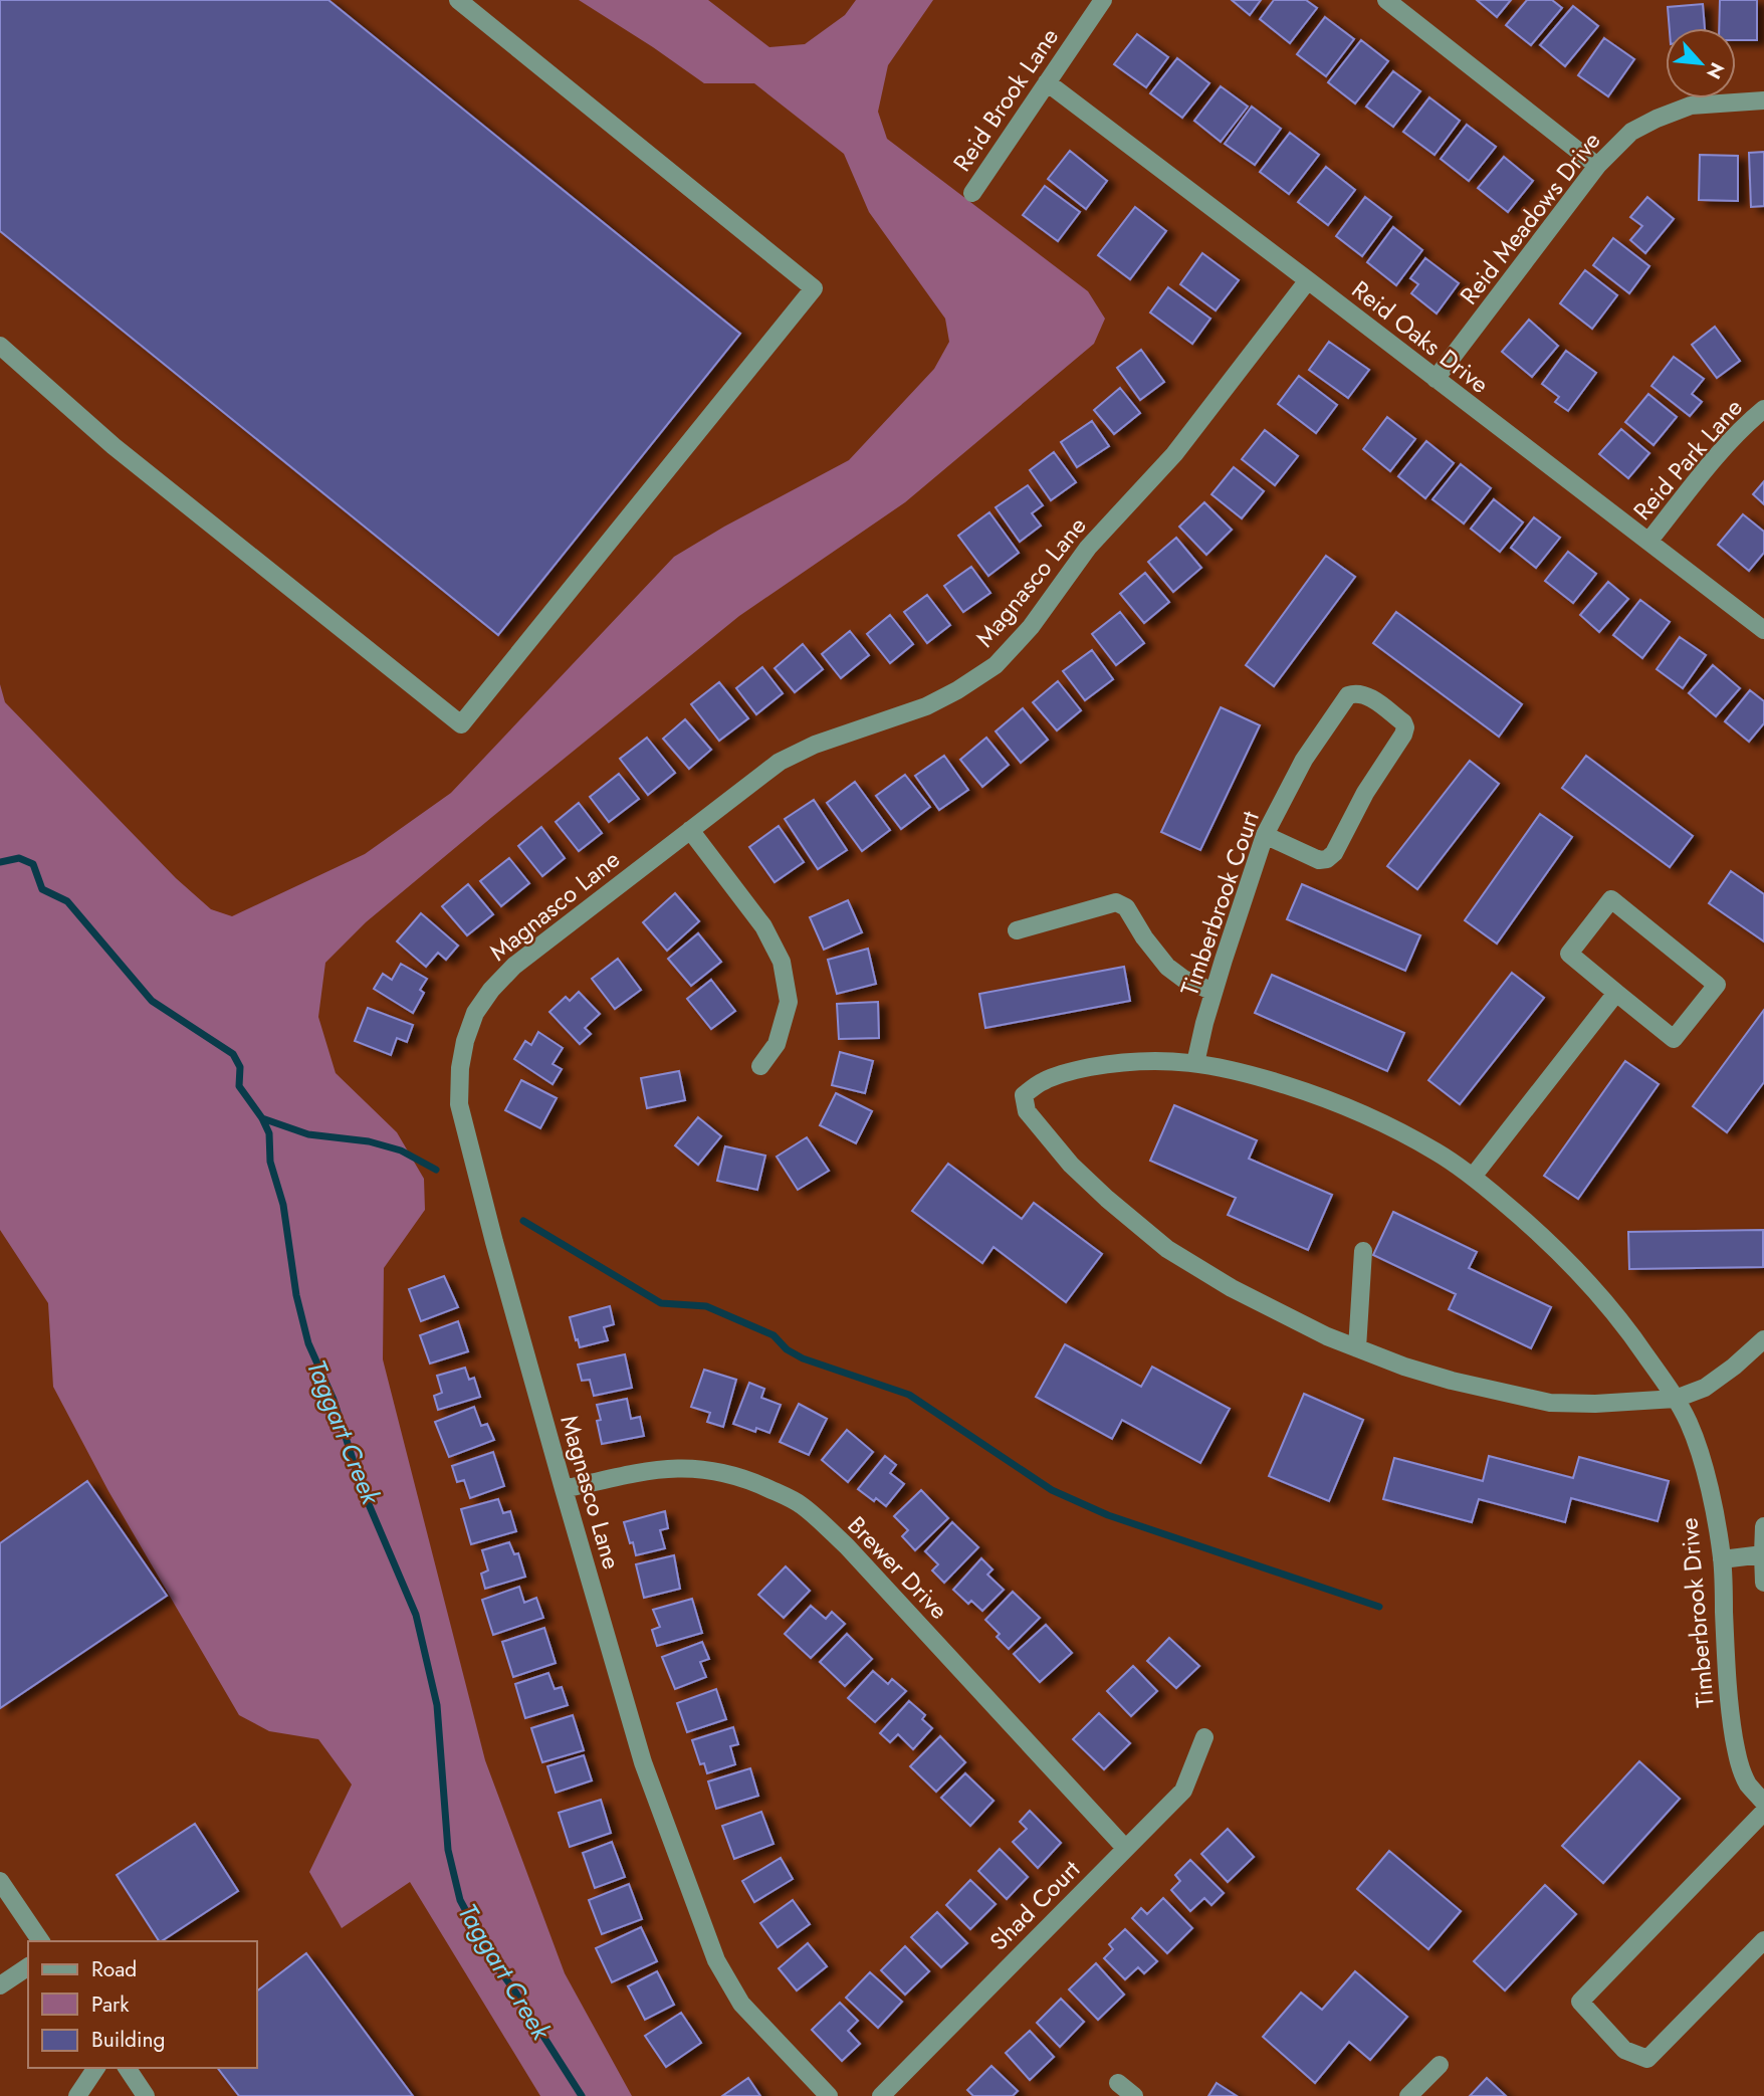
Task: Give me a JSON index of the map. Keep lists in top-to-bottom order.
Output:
{
  "streets": {
    "street": [
      "Reid Brook Lane",
      "Reid Meadows Drive",
      "Reid Oaks Drive",
      "Reid Park Lane",
      "Magnasco Lane",
      "Timberbrook Court",
      "Brewer Drive",
      "Timberbrook Drive",
      "Shad Court"
    ]
  },
  "crossings": [
    ["Reid Brook Lane", "Reid Oaks Drive"],
    ["Reid Meadows Drive", "Reid Oaks Drive"],
    ["Reid Oaks Drive", "Reid Park Lane"],
    ["Reid Oaks Drive", "Magnasco Lane"],
    ["Magnasco Lane", "Brewer Drive"],
    ["Timberbrook Court", "Timberbrook Drive"],
    ["Brewer Drive", "Shad Court"]
  ],
  "water": ["Taggart Creek"],
  "legend": ["Road", "Park", "Building"],
  "north": "bottom right"
}
